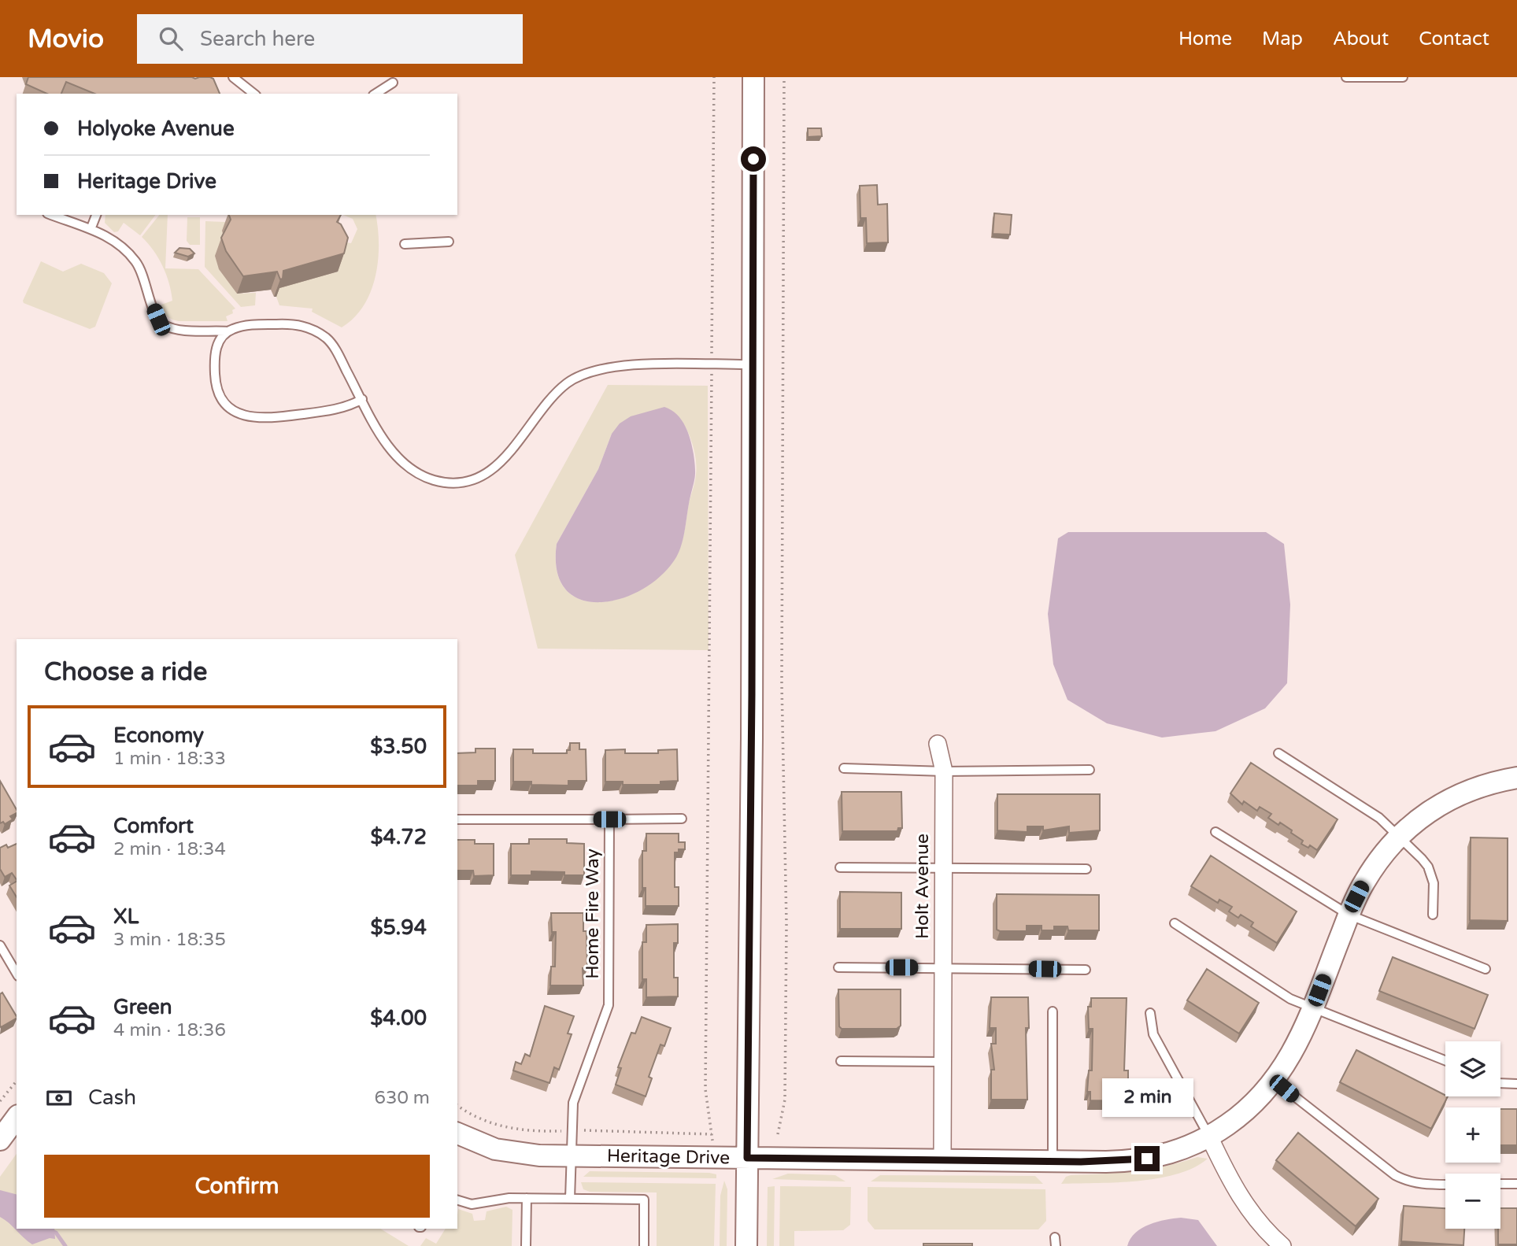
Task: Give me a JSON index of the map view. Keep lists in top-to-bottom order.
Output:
{
  "streets": {
    "street": ["Holt Avenue", "Heritage Drive"],
    "lane": ["Home Fire Way"]
  },
  "crossings": [
    ["Holt Avenue", "Heritage Drive"],
    ["Home Fire Way", "Heritage Drive"]
  ],
  "page": {
    "header": "Movio",
    "search": "Search here",
    "nav": [
      "Home",
      "Map",
      "About",
      "Contact"
    ],
    "banner": ["Holyoke Avenue", "Heritage Drive"],
    "heading": "Choose a ride",
    "list": [
      {
        "name": "Economy",
        "note": "1 min · 18:33",
        "value": "$3.50"
      },
      {
        "name": "Comfort",
        "note": "2 min · 18:34",
        "value": "$4.72"
      },
      {
        "name": "XL",
        "note": "3 min · 18:35",
        "value": "$5.94"
      },
      {
        "name": "Green",
        "note": "4 min · 18:36",
        "value": "$4.00"
      }
    ],
    "map_buttons": ["+", "−"],
    "pay": ["Cash", "630 m"],
    "bubble": "2 min",
    "buttons": "Confirm"
  }
}
